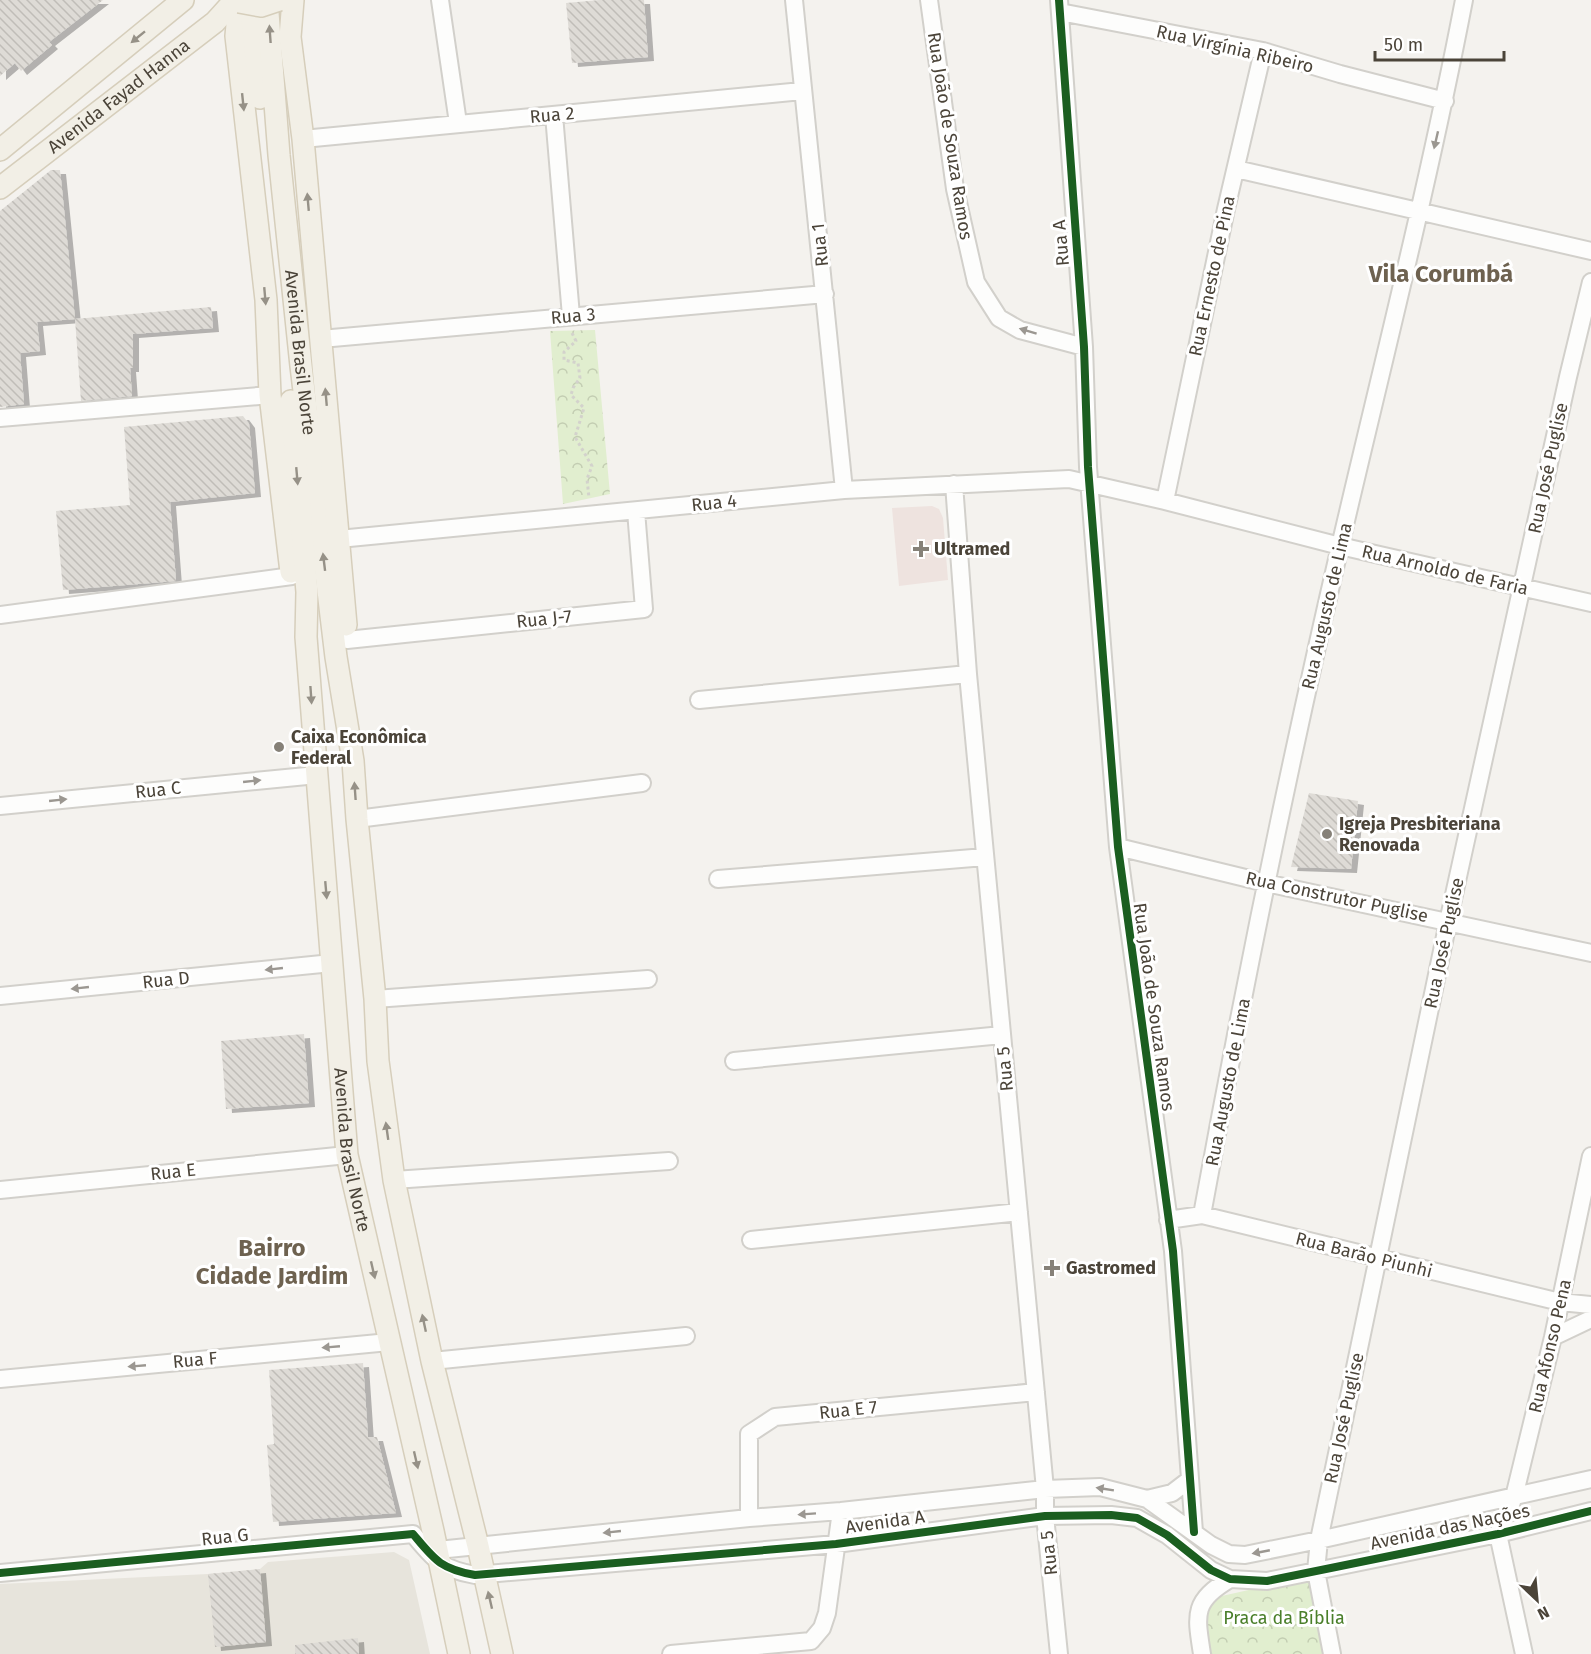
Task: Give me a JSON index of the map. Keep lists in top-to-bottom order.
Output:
{
  "streets": {
    "main road": ["Avenida Fayad Hanna", "Avenida Brasil Norte"],
    "street": [
      "Rua Virgínia Ribeiro",
      "Rua 2",
      "Rua João de Souza Ramos",
      "Rua A",
      "Rua 1",
      "Rua Ernesto de Pina",
      "Rua 3",
      "Rua José Puglise",
      "Rua 4",
      "Rua Arnoldo de Faria",
      "Rua Augusto de Lima",
      "Rua J-7",
      "Rua C",
      "Rua Construtor Puglise",
      "Rua D",
      "Rua 5",
      "Rua E",
      "Rua Barão Piunhi",
      "Rua Afonso Pena",
      "Rua F",
      "Rua E 7",
      "Avenida A",
      "Avenida das Nações",
      "Rua G"
    ]
  },
  "crossings": [
    ["Rua Virgínia Ribeiro", "Rua A"],
    ["Rua Virgínia Ribeiro", "Rua Ernesto de Pina"],
    ["Rua Virgínia Ribeiro", "Rua Augusto de Lima"],
    ["Avenida Fayad Hanna", "Avenida Brasil Norte"],
    ["Rua 2", "Rua 1"],
    ["Rua 2", "Avenida Brasil Norte"],
    ["Rua João de Souza Ramos", "Rua A"],
    ["Rua João de Souza Ramos", "Rua 4"],
    ["Rua João de Souza Ramos", "Rua Arnoldo de Faria"],
    ["Rua João de Souza Ramos", "Rua Construtor Puglise"],
    ["Rua João de Souza Ramos", "Rua Barão Piunhi"],
    ["Rua João de Souza Ramos", "Avenida A"],
    ["Rua A", "Rua 4"],
    ["Rua A", "Rua Arnoldo de Faria"],
    ["Rua 1", "Rua 3"],
    ["Rua 1", "Rua 4"],
    ["Rua Ernesto de Pina", "Rua Arnoldo de Faria"],
    ["Rua 3", "Avenida Brasil Norte"],
    ["Avenida Brasil Norte", "Rua 4"],
    ["Avenida Brasil Norte", "Rua J-7"],
    ["Avenida Brasil Norte", "Rua C"],
    ["Avenida Brasil Norte", "Rua D"],
    ["Avenida Brasil Norte", "Rua E"],
    ["Avenida Brasil Norte", "Rua F"],
    ["Avenida Brasil Norte", "Avenida A"],
    ["Avenida Brasil Norte", "Rua G"],
    ["Rua José Puglise", "Rua Arnoldo de Faria"],
    ["Rua José Puglise", "Rua Construtor Puglise"],
    ["Rua José Puglise", "Rua Barão Piunhi"],
    ["Rua José Puglise", "Avenida A"],
    ["Rua José Puglise", "Avenida das Nações"],
    ["Rua 4", "Rua Arnoldo de Faria"],
    ["Rua 4", "Rua J-7"],
    ["Rua 4", "Rua 5"],
    ["Rua Arnoldo de Faria", "Rua Augusto de Lima"],
    ["Rua Augusto de Lima", "Rua Construtor Puglise"],
    ["Rua Augusto de Lima", "Rua Barão Piunhi"],
    ["Rua 5", "Rua E 7"],
    ["Rua 5", "Avenida A"],
    ["Rua Barão Piunhi", "Rua Afonso Pena"],
    ["Rua Afonso Pena", "Avenida das Nações"],
    ["Rua E 7", "Avenida A"],
    ["Avenida A", "Avenida das Nações"],
    ["Avenida A", "Rua G"]
  ],
  "one_way": ["Rua C", "Rua D", "Rua F"],
  "districts": ["Vila Corumbá", "Bairro Cidade Jardim"],
  "parks": ["Praca da Bíblia"],
  "places": {
    "health": ["Ultramed", "Gastromed"],
    "other": ["Caixa Econômica Federal", "Igreja Presbiteriana Renovada"]
  },
  "scale_bar": "50 m",
  "north": "bottom right"
}
